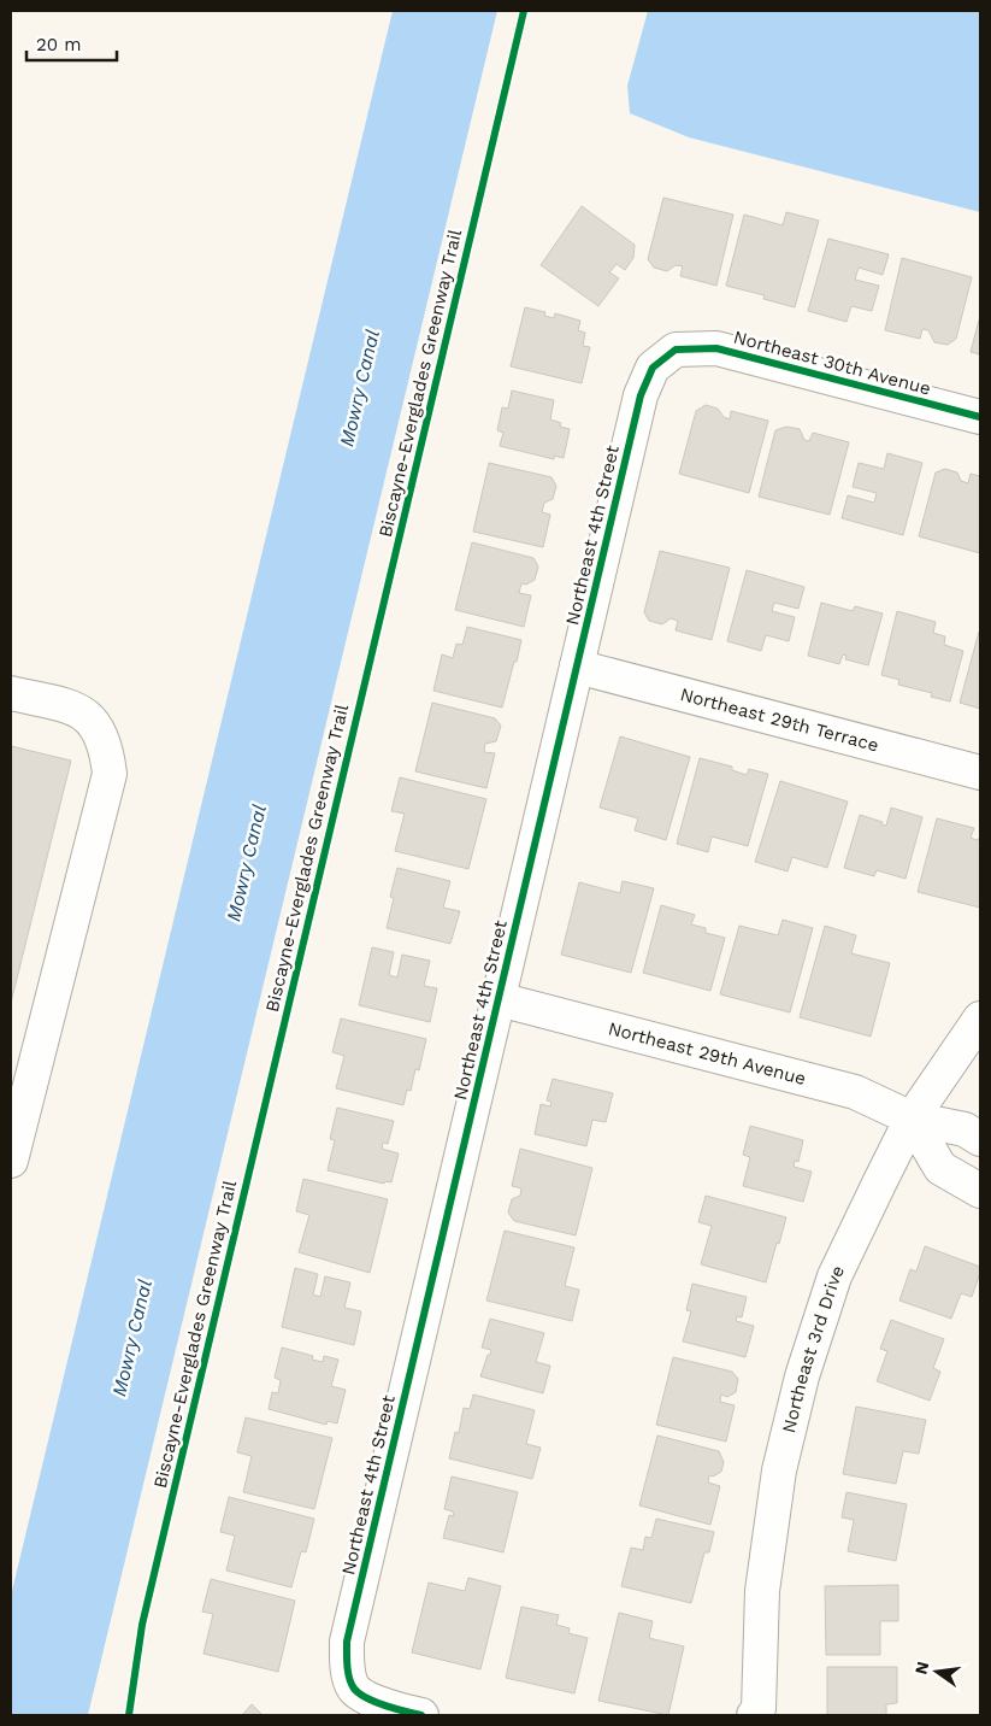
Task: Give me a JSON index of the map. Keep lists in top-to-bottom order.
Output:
{
  "streets": {
    "street": [
      "Northeast 30th Avenue",
      "Northeast 4th Street",
      "Northeast 29th Terrace",
      "Northeast 29th Avenue",
      "Northeast 3rd Drive"
    ],
    "cycle path": ["Biscayne-Everglades Greenway Trail"]
  },
  "crossings": [
    ["Northeast 30th Avenue", "Northeast 4th Street"],
    ["Northeast 4th Street", "Northeast 29th Terrace"],
    ["Northeast 4th Street", "Northeast 29th Avenue"],
    ["Northeast 29th Avenue", "Northeast 3rd Drive"]
  ],
  "water": ["Mowry Canal"],
  "scale_bar": "20 m",
  "north": "left"
}
